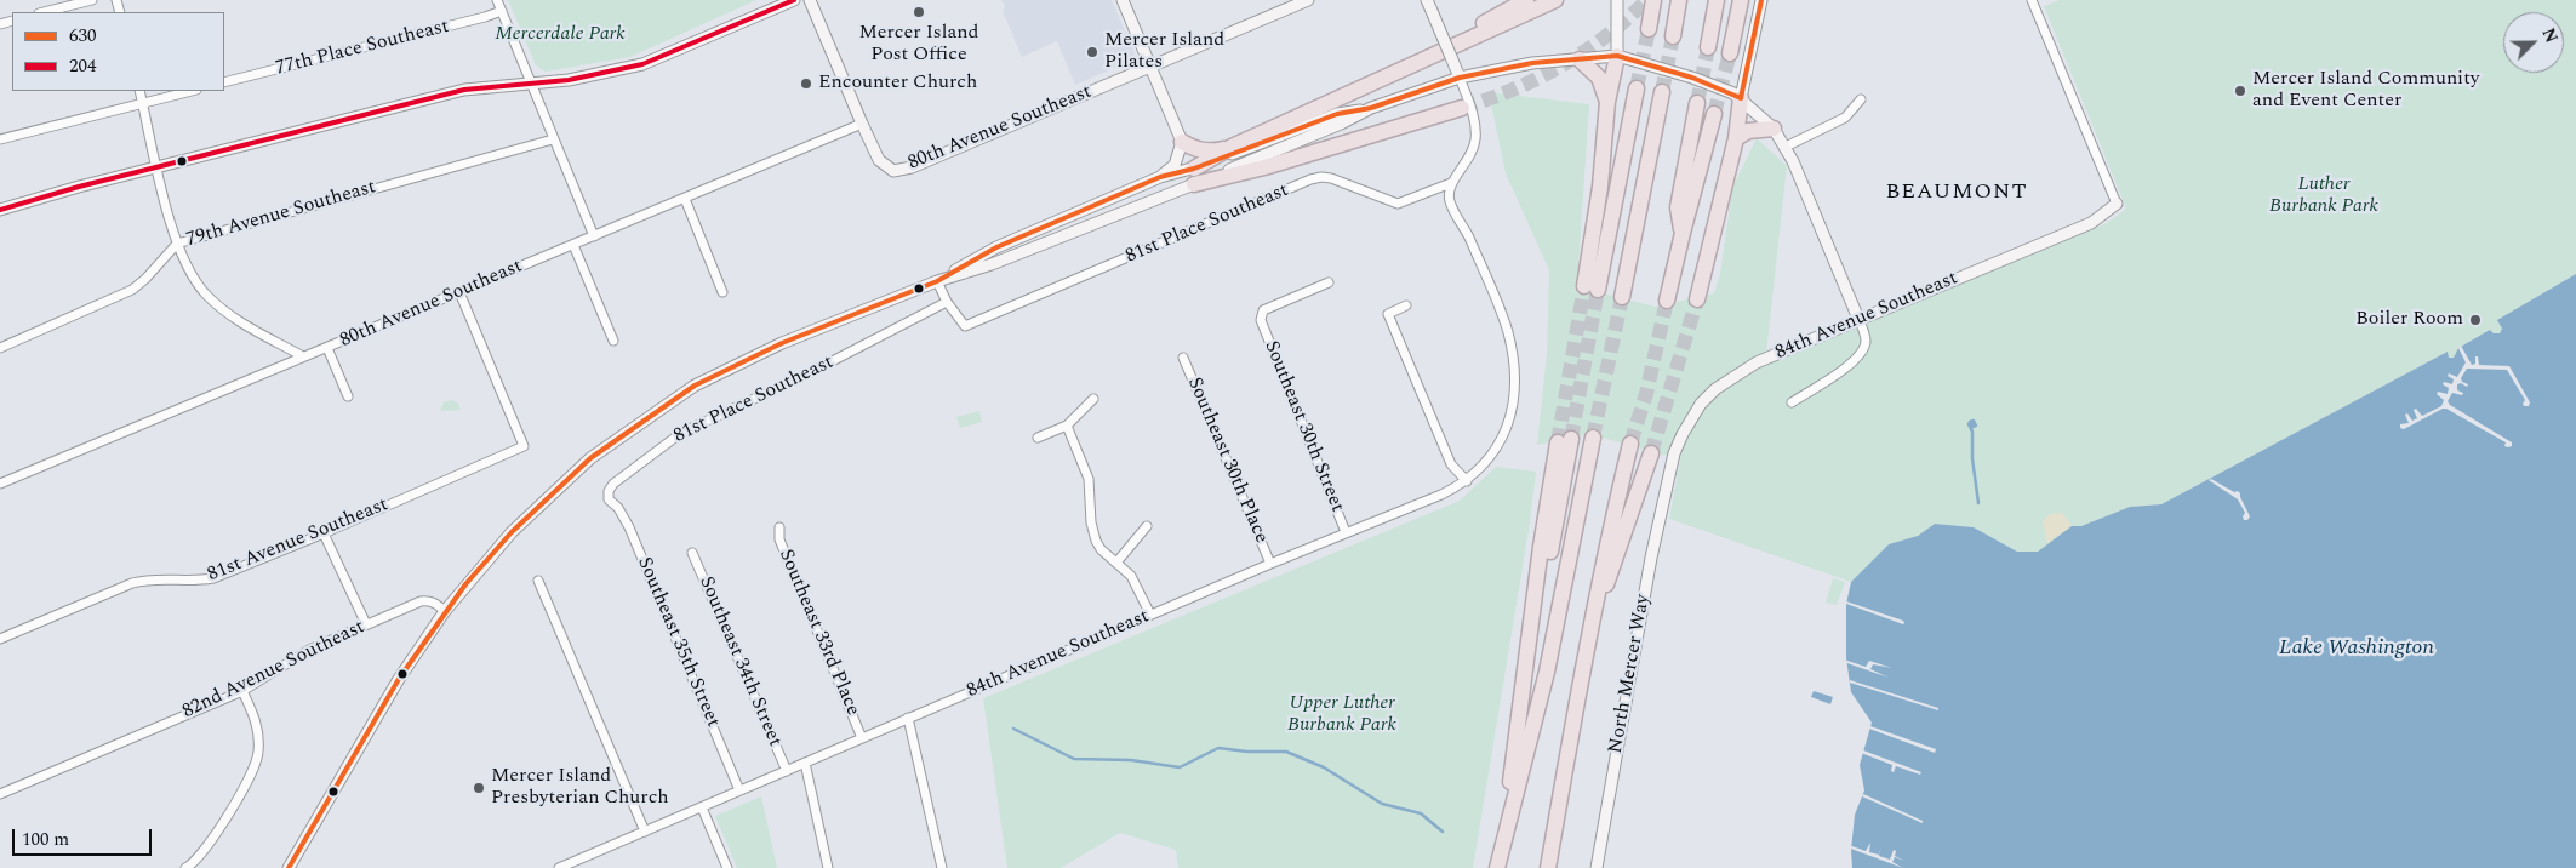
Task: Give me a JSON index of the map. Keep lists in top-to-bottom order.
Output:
{
  "streets": {
    "street": [
      "77th Place Southeast",
      "80th Avenue Southeast",
      "79th Avenue Southeast",
      "81st Place Southeast",
      "84th Avenue Southeast",
      "Southeast 30th Street",
      "Southeast 30th Place",
      "81st Avenue Southeast",
      "Southeast 33rd Place",
      "Southeast 35th Street",
      "Southeast 34th Street",
      "82nd Avenue Southeast",
      "North Mercer Way"
    ]
  },
  "crossings": [
    ["80th Avenue Southeast", "81st Avenue Southeast"],
    ["81st Place Southeast", "84th Avenue Southeast"],
    ["81st Place Southeast", "Southeast 35th Street"],
    ["84th Avenue Southeast", "Southeast 30th Street"],
    ["84th Avenue Southeast", "Southeast 30th Place"],
    ["84th Avenue Southeast", "Southeast 33rd Place"],
    ["84th Avenue Southeast", "Southeast 35th Street"],
    ["84th Avenue Southeast", "Southeast 34th Street"],
    ["84th Avenue Southeast", "North Mercer Way"]
  ],
  "districts": ["BEAUMONT"],
  "water": ["Lake Washington"],
  "parks": ["Mercerdale Park", "Luther Burbank Park", "Upper Luther Burbank Park"],
  "places": [
    "Mercer Island Post Office",
    "Mercer Island Pilates",
    "Encounter Church",
    "Mercer Island Community and Event Center",
    "Boiler Room",
    "Mercer Island Presbyterian Church"
  ],
  "lines": ["transit line 630", "transit line 204"],
  "legend": ["630", "204"],
  "scale_bar": "100 m",
  "north": "top right"
}
